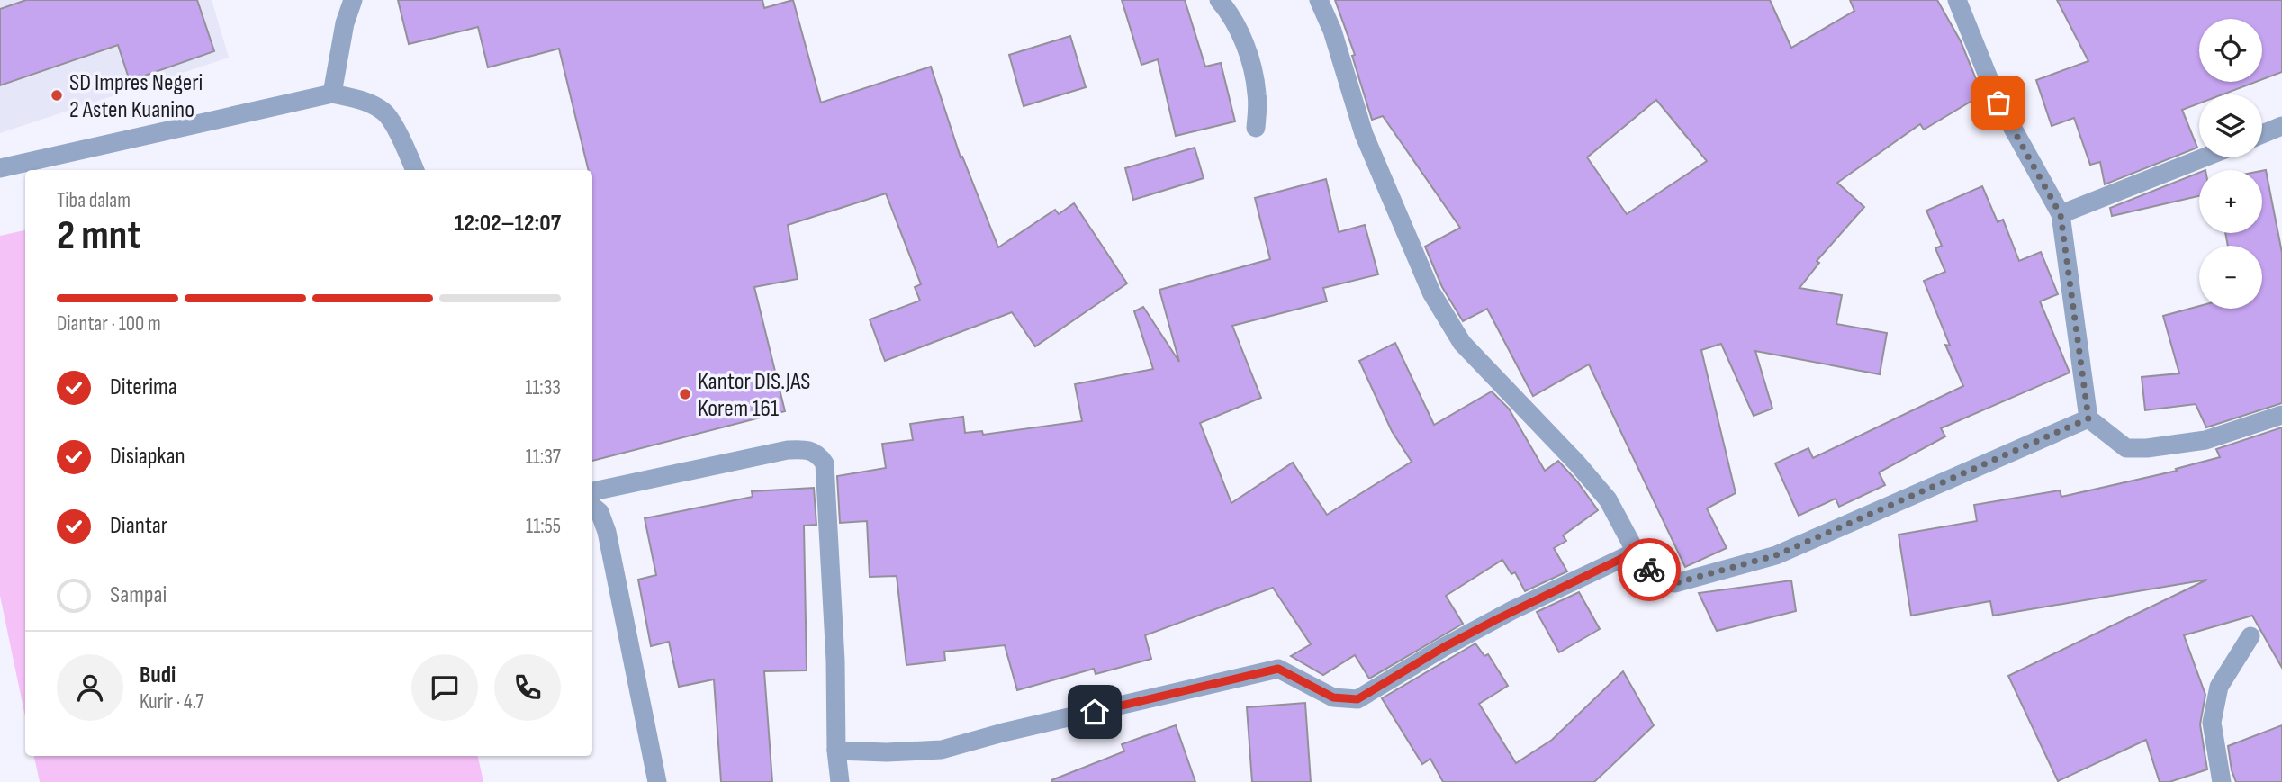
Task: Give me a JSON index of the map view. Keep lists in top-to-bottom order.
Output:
{
  "places": ["SD Impres Negeri 2 Asten Kuanino", "Kantor DIS.JAS Korem 161"],
  "page": {
    "map_buttons": ["+", "−"],
    "heading": ["2 mnt", "Tiba dalam", "12:02–12:07"],
    "panel": ["Budi", "Kurir · 4.7"],
    "bar": "Diantar · 100 m",
    "list": [
      ["Diterima", "11:33"],
      ["Disiapkan", "11:37"],
      ["Diantar", "11:55"],
      "Sampai"
    ]
  }
}
